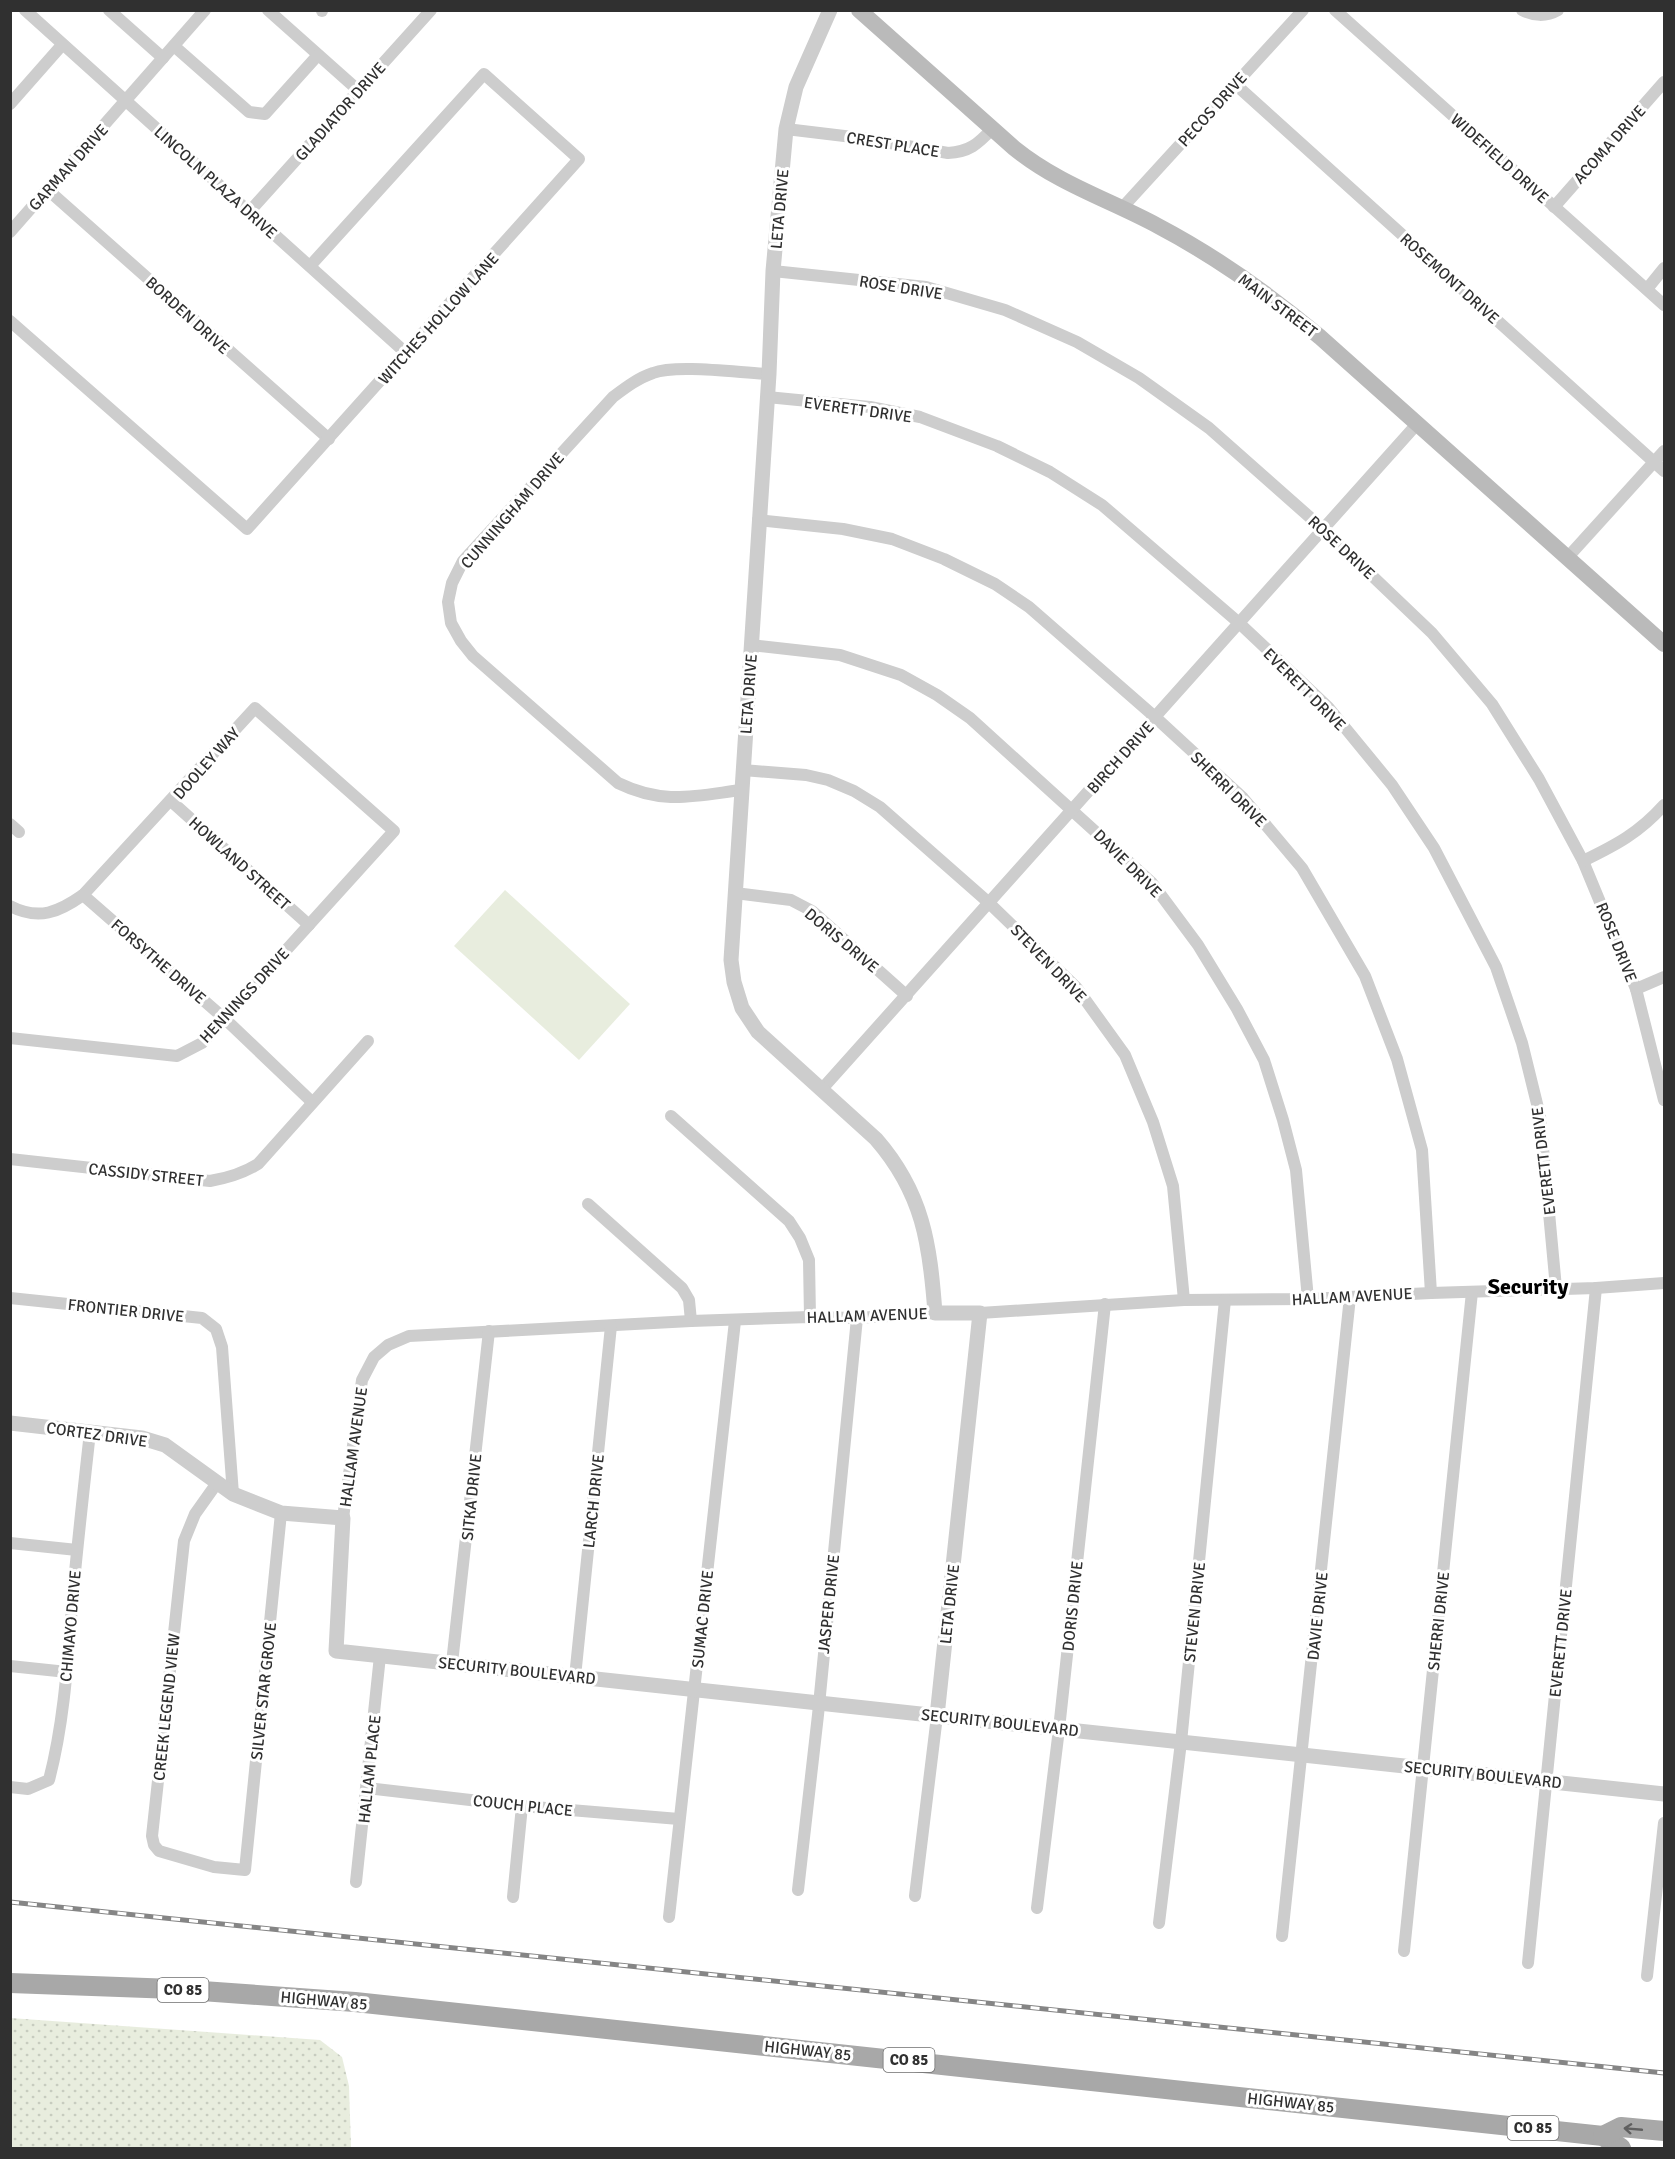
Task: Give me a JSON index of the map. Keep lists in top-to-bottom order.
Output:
{
  "streets": {
    "main road": ["MAIN STREET", "CO 85", "HIGHWAY 85"],
    "street": [
      "PECOS DRIVE",
      "GLADIATOR DRIVE",
      "CREST PLACE",
      "ACOMA DRIVE",
      "WIDEFIELD DRIVE",
      "GARMAN DRIVE",
      "LINCOLN PLAZA DRIVE",
      "LETA DRIVE",
      "ROSEMONT DRIVE",
      "ROSE DRIVE",
      "BORDEN DRIVE",
      "WITCHES HOLLOW LANE",
      "EVERETT DRIVE",
      "CUNNINGHAM DRIVE",
      "BIRCH DRIVE",
      "DOOLEY WAY",
      "SHERRI DRIVE",
      "HOWLAND STREET",
      "DAVIE DRIVE",
      "DORIS DRIVE",
      "FORSYTHE DRIVE",
      "STEVEN DRIVE",
      "HENNINGS DRIVE",
      "CASSIDY STREET",
      "HALLAM AVENUE",
      "FRONTIER DRIVE",
      "CORTEZ DRIVE",
      "SITKA DRIVE",
      "LARCH DRIVE",
      "JASPER DRIVE",
      "SUMAC DRIVE",
      "CHIMAYO DRIVE",
      "SECURITY BOULEVARD",
      "SILVER STAR GROVE",
      "CREEK LEGEND VIEW",
      "HALLAM PLACE",
      "COUCH PLACE"
    ]
  },
  "crossings": [
    ["PECOS DRIVE", "ROSEMONT DRIVE"],
    ["PECOS DRIVE", "MAIN STREET"],
    ["GLADIATOR DRIVE", "LINCOLN PLAZA DRIVE"],
    ["CREST PLACE", "LETA DRIVE"],
    ["CREST PLACE", "MAIN STREET"],
    ["ACOMA DRIVE", "WIDEFIELD DRIVE"],
    ["GARMAN DRIVE", "LINCOLN PLAZA DRIVE"],
    ["GARMAN DRIVE", "BORDEN DRIVE"],
    ["LINCOLN PLAZA DRIVE", "WITCHES HOLLOW LANE"],
    ["LETA DRIVE", "ROSE DRIVE"],
    ["LETA DRIVE", "EVERETT DRIVE"],
    ["LETA DRIVE", "CUNNINGHAM DRIVE"],
    ["LETA DRIVE", "BIRCH DRIVE"],
    ["LETA DRIVE", "SHERRI DRIVE"],
    ["LETA DRIVE", "DAVIE DRIVE"],
    ["LETA DRIVE", "DORIS DRIVE"],
    ["LETA DRIVE", "STEVEN DRIVE"],
    ["LETA DRIVE", "HALLAM AVENUE"],
    ["LETA DRIVE", "SECURITY BOULEVARD"],
    ["ROSE DRIVE", "BIRCH DRIVE"],
    ["MAIN STREET", "BIRCH DRIVE"],
    ["BORDEN DRIVE", "WITCHES HOLLOW LANE"],
    ["EVERETT DRIVE", "BIRCH DRIVE"],
    ["EVERETT DRIVE", "HALLAM AVENUE"],
    ["EVERETT DRIVE", "SECURITY BOULEVARD"],
    ["BIRCH DRIVE", "SHERRI DRIVE"],
    ["BIRCH DRIVE", "DAVIE DRIVE"],
    ["BIRCH DRIVE", "DORIS DRIVE"],
    ["BIRCH DRIVE", "STEVEN DRIVE"],
    ["DOOLEY WAY", "HOWLAND STREET"],
    ["DOOLEY WAY", "FORSYTHE DRIVE"],
    ["DOOLEY WAY", "HENNINGS DRIVE"],
    ["SHERRI DRIVE", "HALLAM AVENUE"],
    ["SHERRI DRIVE", "SECURITY BOULEVARD"],
    ["HOWLAND STREET", "HENNINGS DRIVE"],
    ["DAVIE DRIVE", "HALLAM AVENUE"],
    ["DAVIE DRIVE", "SECURITY BOULEVARD"],
    ["DORIS DRIVE", "HALLAM AVENUE"],
    ["DORIS DRIVE", "SECURITY BOULEVARD"],
    ["FORSYTHE DRIVE", "HENNINGS DRIVE"],
    ["FORSYTHE DRIVE", "CASSIDY STREET"],
    ["STEVEN DRIVE", "HALLAM AVENUE"],
    ["STEVEN DRIVE", "SECURITY BOULEVARD"],
    ["HALLAM AVENUE", "CORTEZ DRIVE"],
    ["HALLAM AVENUE", "SITKA DRIVE"],
    ["HALLAM AVENUE", "LARCH DRIVE"],
    ["HALLAM AVENUE", "JASPER DRIVE"],
    ["HALLAM AVENUE", "SUMAC DRIVE"],
    ["HALLAM AVENUE", "SECURITY BOULEVARD"],
    ["FRONTIER DRIVE", "CORTEZ DRIVE"],
    ["CORTEZ DRIVE", "CHIMAYO DRIVE"],
    ["CORTEZ DRIVE", "SILVER STAR GROVE"],
    ["CORTEZ DRIVE", "CREEK LEGEND VIEW"],
    ["SITKA DRIVE", "SECURITY BOULEVARD"],
    ["LARCH DRIVE", "SECURITY BOULEVARD"],
    ["JASPER DRIVE", "SECURITY BOULEVARD"],
    ["SUMAC DRIVE", "SECURITY BOULEVARD"],
    ["SUMAC DRIVE", "COUCH PLACE"],
    ["SECURITY BOULEVARD", "HALLAM PLACE"],
    ["SILVER STAR GROVE", "CREEK LEGEND VIEW"],
    ["HALLAM PLACE", "COUCH PLACE"]
  ],
  "districts": ["Security"]
}
